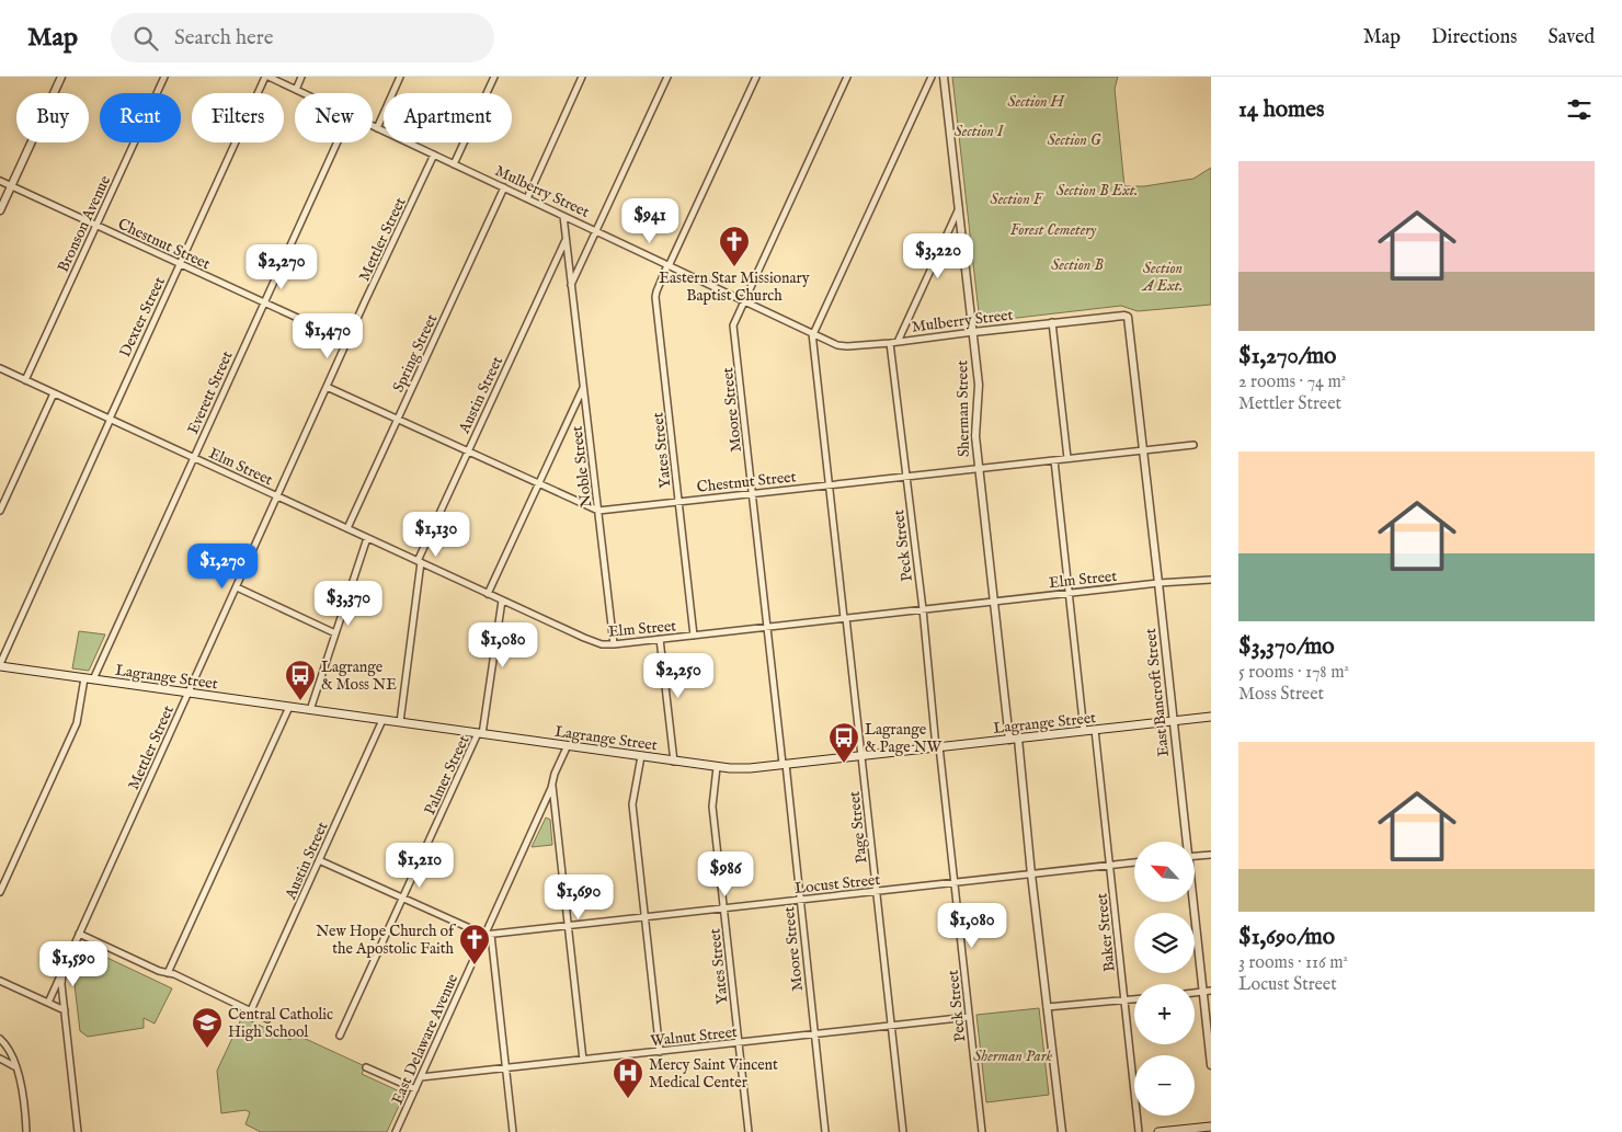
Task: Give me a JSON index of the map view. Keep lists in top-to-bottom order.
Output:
{
  "streets": {
    "main road": ["Lagrange Street"],
    "street": [
      "Mulberry Street",
      "Bronson Avenue",
      "Mettler Street",
      "Chestnut Street",
      "Dexter Street",
      "Spring Street",
      "Everett Street",
      "Austin Street",
      "Sherman Street",
      "Moore Street",
      "Yates Street",
      "Elm Street",
      "Noble Street",
      "Peck Street",
      "East Bancroft Street",
      "Palmer Street",
      "Page Street",
      "Locust Street",
      "Baker Street",
      "Walnut Street",
      "East Delaware Avenue"
    ]
  },
  "crossings": [
    ["Mulberry Street", "Mettler Street"],
    ["Mulberry Street", "Dexter Street"],
    ["Mulberry Street", "Spring Street"],
    ["Mulberry Street", "Sherman Street"],
    ["Mulberry Street", "Moore Street"],
    ["Mulberry Street", "Yates Street"],
    ["Mulberry Street", "Noble Street"],
    ["Mulberry Street", "Peck Street"],
    ["Mulberry Street", "East Bancroft Street"],
    ["Mulberry Street", "Page Street"],
    ["Bronson Avenue", "Chestnut Street"],
    ["Bronson Avenue", "Elm Street"],
    ["Mettler Street", "Chestnut Street"],
    ["Mettler Street", "Elm Street"],
    ["Mettler Street", "Lagrange Street"],
    ["Chestnut Street", "Dexter Street"],
    ["Chestnut Street", "Spring Street"],
    ["Chestnut Street", "Everett Street"],
    ["Chestnut Street", "Austin Street"],
    ["Chestnut Street", "Sherman Street"],
    ["Chestnut Street", "Moore Street"],
    ["Chestnut Street", "Yates Street"],
    ["Chestnut Street", "Noble Street"],
    ["Chestnut Street", "Peck Street"],
    ["Chestnut Street", "East Bancroft Street"],
    ["Chestnut Street", "Page Street"],
    ["Dexter Street", "Elm Street"],
    ["Dexter Street", "Lagrange Street"],
    ["Spring Street", "Elm Street"],
    ["Everett Street", "Elm Street"],
    ["Everett Street", "Lagrange Street"],
    ["Austin Street", "Elm Street"],
    ["Austin Street", "Noble Street"],
    ["Austin Street", "Lagrange Street"],
    ["Sherman Street", "Elm Street"],
    ["Sherman Street", "Lagrange Street"],
    ["Moore Street", "Elm Street"],
    ["Moore Street", "Lagrange Street"],
    ["Moore Street", "Locust Street"],
    ["Moore Street", "Walnut Street"],
    ["Yates Street", "Elm Street"],
    ["Yates Street", "Lagrange Street"],
    ["Yates Street", "Locust Street"],
    ["Yates Street", "Walnut Street"],
    ["Elm Street", "Noble Street"],
    ["Elm Street", "Peck Street"],
    ["Elm Street", "East Bancroft Street"],
    ["Elm Street", "Palmer Street"],
    ["Elm Street", "Page Street"],
    ["Peck Street", "Lagrange Street"],
    ["Peck Street", "Locust Street"],
    ["Peck Street", "Walnut Street"],
    ["Lagrange Street", "East Bancroft Street"],
    ["Lagrange Street", "Palmer Street"],
    ["Lagrange Street", "Page Street"],
    ["Lagrange Street", "Baker Street"],
    ["Lagrange Street", "East Delaware Avenue"],
    ["Page Street", "Locust Street"],
    ["Page Street", "Walnut Street"],
    ["Locust Street", "Baker Street"],
    ["Locust Street", "East Delaware Avenue"],
    ["Walnut Street", "East Delaware Avenue"]
  ],
  "parks": [
    "Section H",
    "Section I",
    "Section G",
    "Section B Ext.",
    "Section F",
    "Forest Cemetery",
    "Section B",
    "Section A Ext.",
    "Sherman Park"
  ],
  "places": {
    "church": ["Eastern Star Missionary Baptist Church", "New Hope Church of the Apostolic Faith"],
    "bus stop": ["Lagrange & Moss NE", "Lagrange & Page NW"],
    "school or university": ["Central Catholic High School"],
    "hospital": ["Mercy Saint Vincent Medical Center"]
  },
  "north": "top left",
  "page": {
    "header": "Map",
    "search": "Search here",
    "nav": ["Map", "Directions", "Saved"],
    "heading": "14 homes",
    "chip": [
      "Buy",
      "Rent",
      "Filters",
      "New",
      "Apartment"
    ],
    "list": [
      {
        "name": "$1,270/mo",
        "note": "2 rooms · 74 m² · Mettler Street"
      },
      {
        "name": "$3,370/mo",
        "note": "5 rooms · 178 m² · Moss Street"
      },
      {
        "name": "$1,690/mo",
        "note": "3 rooms · 116 m² · Locust Street"
      }
    ],
    "price": [
      "$941",
      "$3,220",
      "$2,270",
      "$1,470",
      "$1,130",
      "$1,270",
      "$3,370",
      "$1,080",
      "$2,250",
      "$1,210",
      "$986",
      "$1,690",
      "$1,080",
      "$1,590"
    ],
    "map_buttons": ["+", "−"]
  }
}
